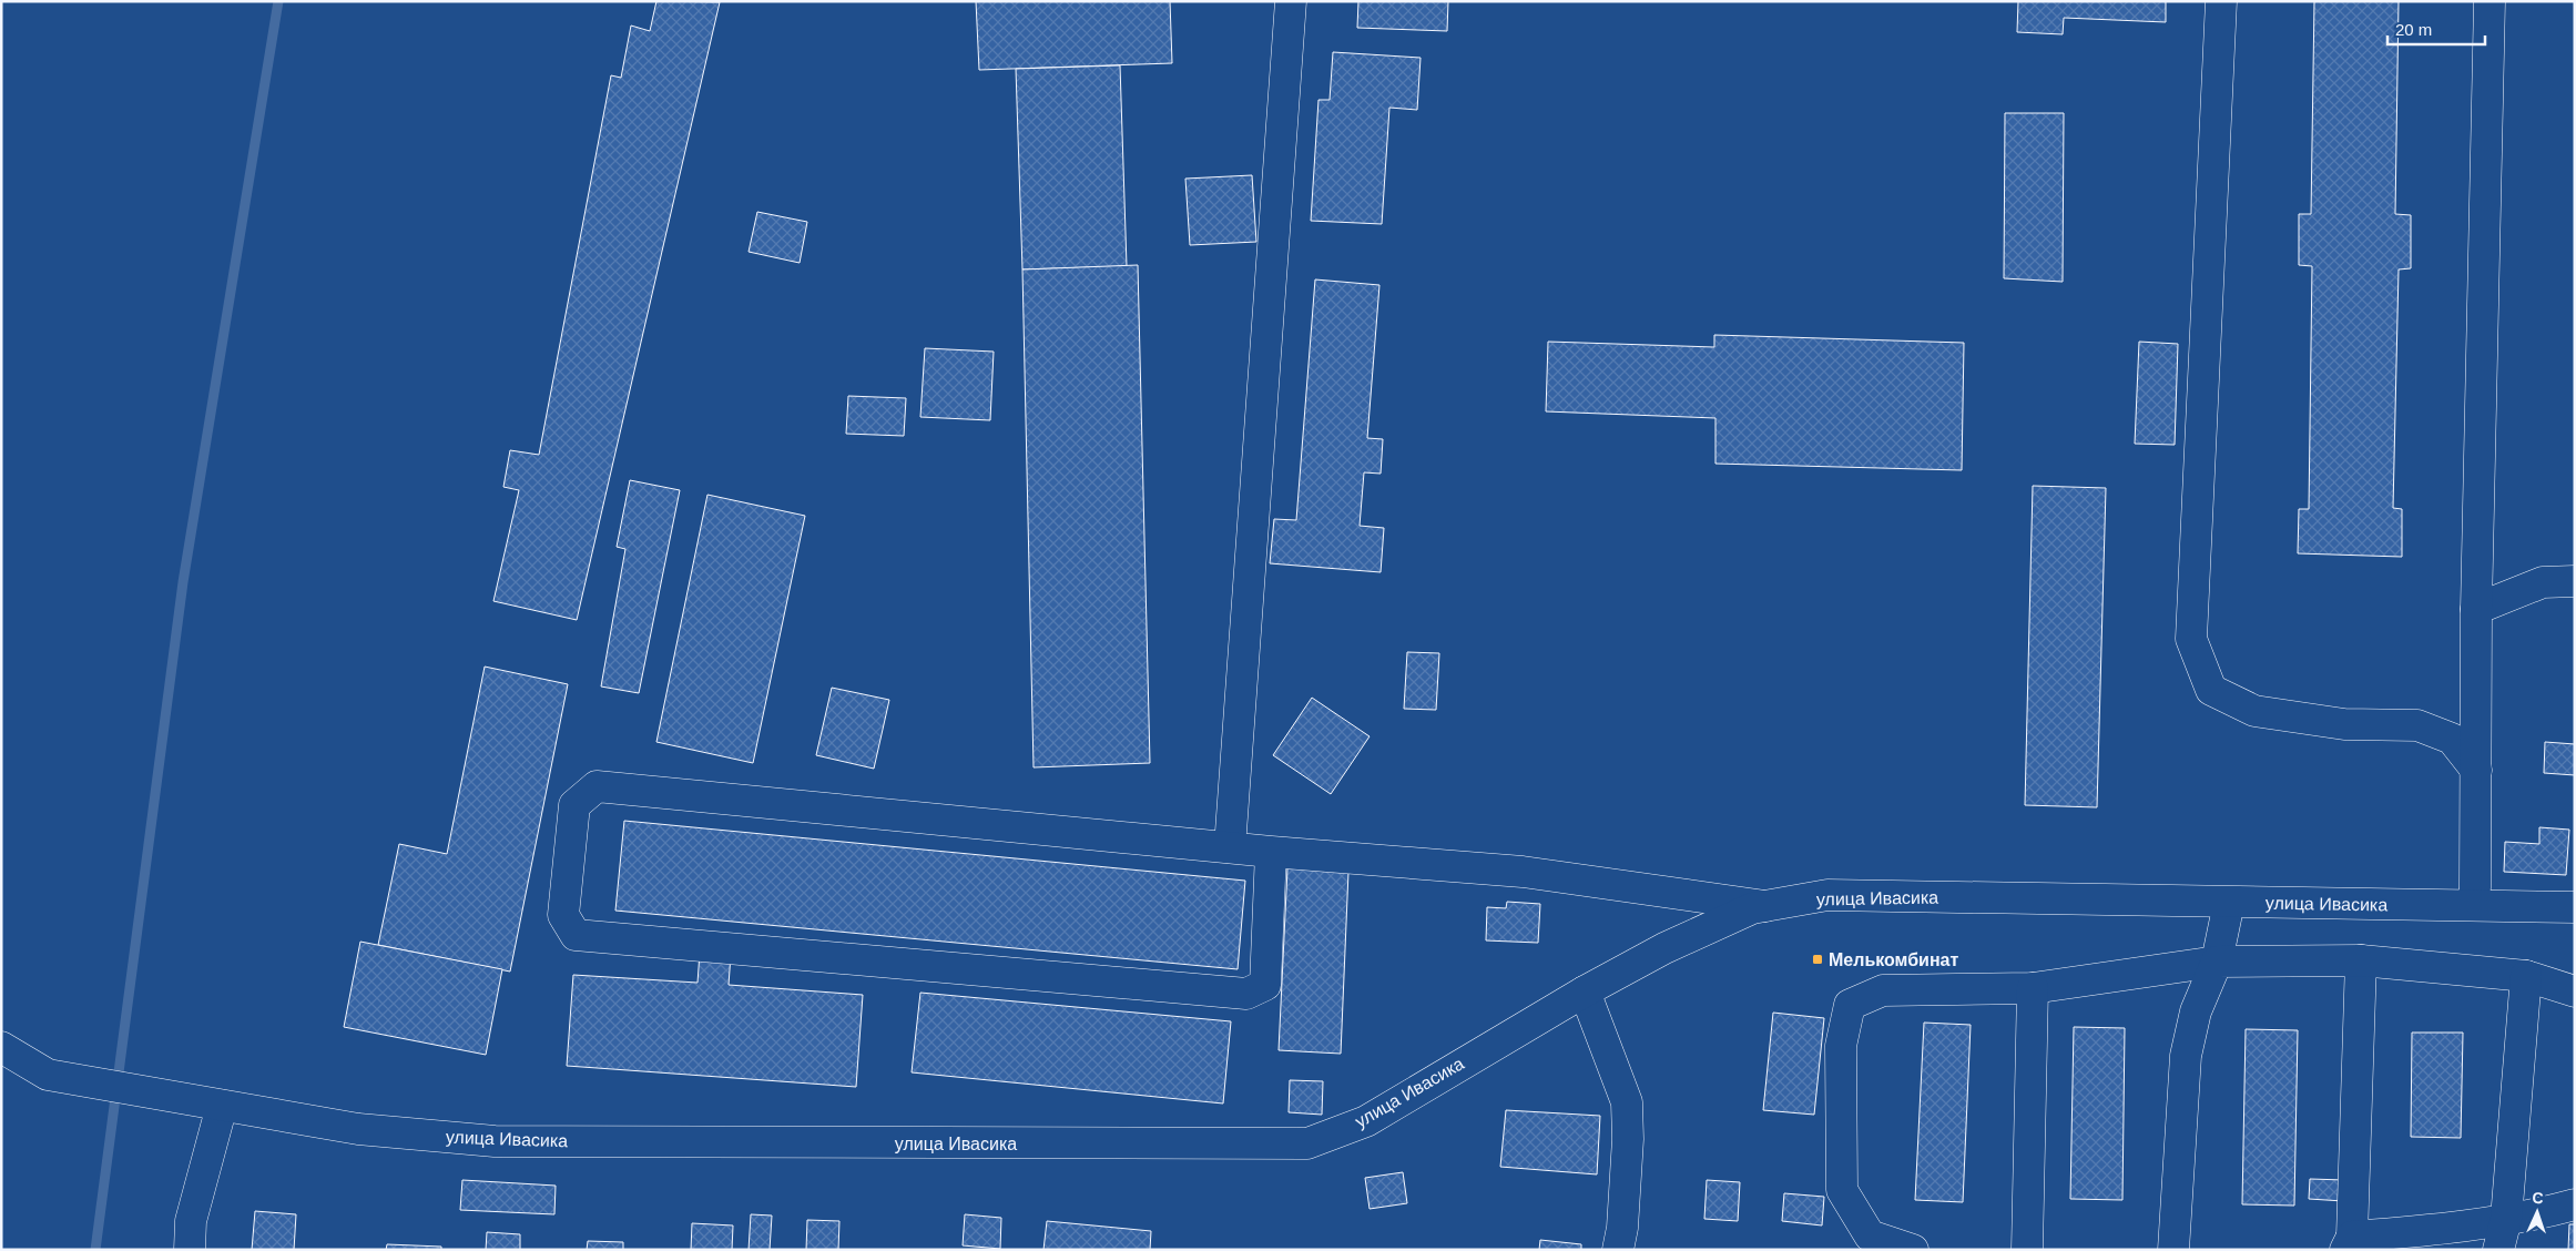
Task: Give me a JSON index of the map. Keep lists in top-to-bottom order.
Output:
{
  "streets": {
    "main road": ["улица Ивасика"]
  },
  "places": {
    "transit": ["Мелькомбинат"]
  },
  "scale_bar": "20 m",
  "north": "top"
}
